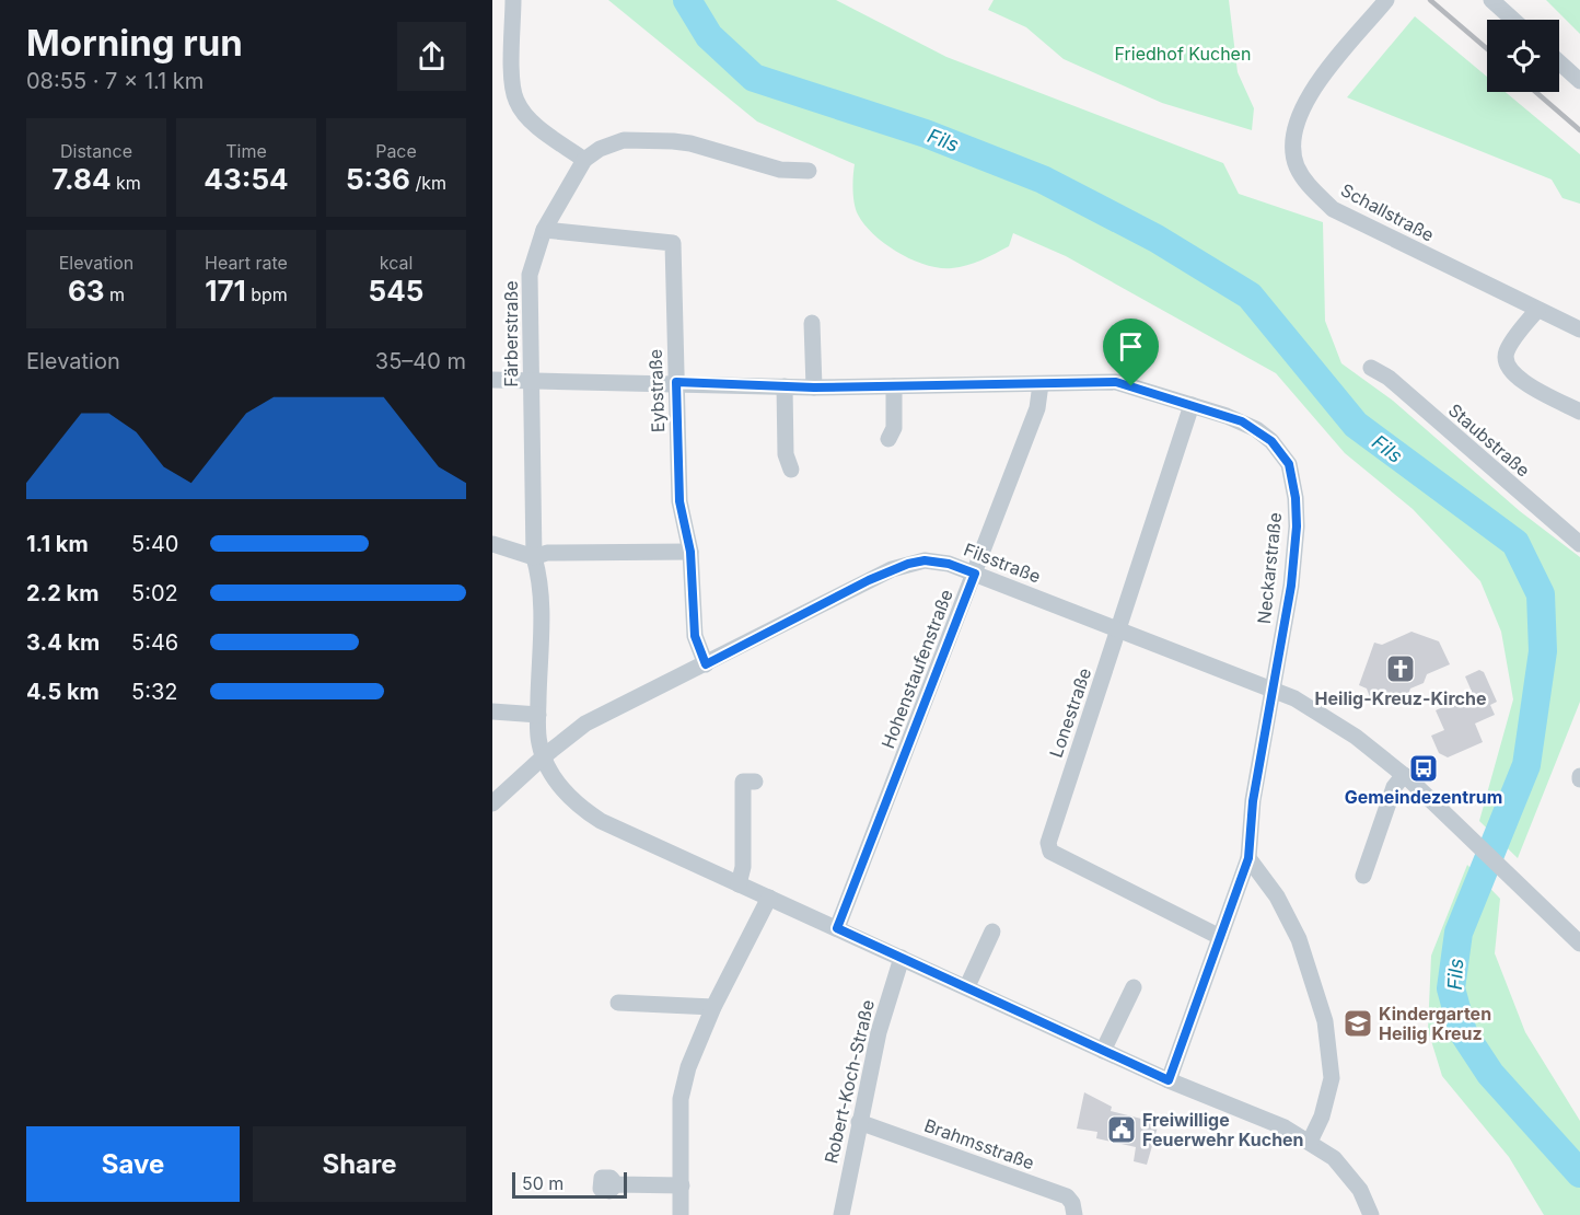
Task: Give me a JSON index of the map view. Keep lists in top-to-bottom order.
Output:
{
  "streets": {
    "street": [
      "Schallstraße",
      "Färberstraße",
      "Eybstraße",
      "Staubstraße",
      "Filsstraße",
      "Neckarstraße",
      "Hohenstaufenstraße",
      "Lonestraße",
      "Robert-Koch-Straße",
      "Brahmsstraße"
    ]
  },
  "crossings": [
    ["Färberstraße", "Eybstraße"],
    ["Färberstraße", "Filsstraße"],
    ["Färberstraße", "Neckarstraße"],
    ["Eybstraße", "Filsstraße"],
    ["Eybstraße", "Neckarstraße"],
    ["Filsstraße", "Neckarstraße"],
    ["Filsstraße", "Hohenstaufenstraße"],
    ["Filsstraße", "Lonestraße"],
    ["Neckarstraße", "Hohenstaufenstraße"],
    ["Neckarstraße", "Lonestraße"],
    ["Robert-Koch-Straße", "Brahmsstraße"]
  ],
  "water": ["Fils"],
  "parks": ["Friedhof Kuchen"],
  "places": {
    "church": ["Heilig-Kreuz-Kirche"],
    "bus stop": ["Gemeindezentrum"],
    "school or university": ["Kindergarten Heilig Kreuz"],
    "public building": ["Freiwillige Feuerwehr Kuchen"]
  },
  "scale_bar": "50 m",
  "page": {
    "heading": ["Morning run", "08:55 · 7 × 1.1 km"],
    "stats": [
      ["Distance", "7.84 km"],
      ["Time", "43:54"],
      ["Pace", "5:36 /km"],
      ["Elevation", "63 m"],
      ["Heart rate", "171 bpm"],
      ["kcal", "545"]
    ],
    "chart": ["Elevation", "35–40 m"],
    "list": [
      {
        "name": "1.1 km",
        "note": "5:40"
      },
      {
        "name": "2.2 km",
        "note": "5:02"
      },
      {
        "name": "3.4 km",
        "note": "5:46"
      },
      {
        "name": "4.5 km",
        "note": "5:32"
      }
    ],
    "buttons": ["Save", "Share"],
    "scale": "50 m"
  }
}
